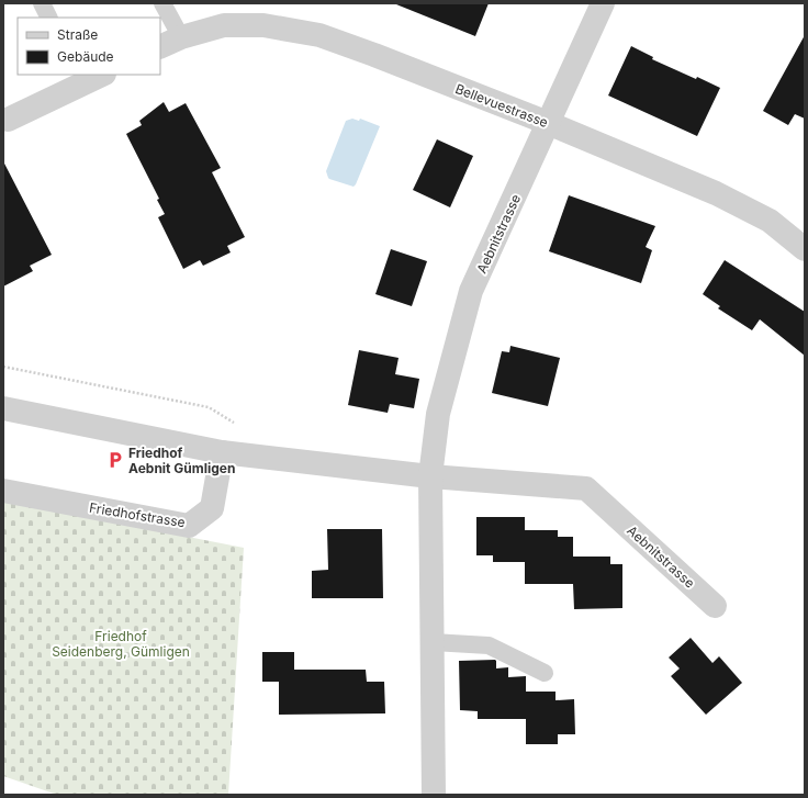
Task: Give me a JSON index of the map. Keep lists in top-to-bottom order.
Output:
{
  "streets": {
    "street": ["Bellevuestrasse", "Aebnitstrasse", "Friedhofstrasse"]
  },
  "crossings": [
    ["Bellevuestrasse", "Aebnitstrasse"]
  ],
  "parks": ["Friedhof Seidenberg, Gümligen"],
  "places": {
    "parking": ["Friedhof Aebnit Gümligen"]
  },
  "legend": ["Straße", "Gebäude"]
}
